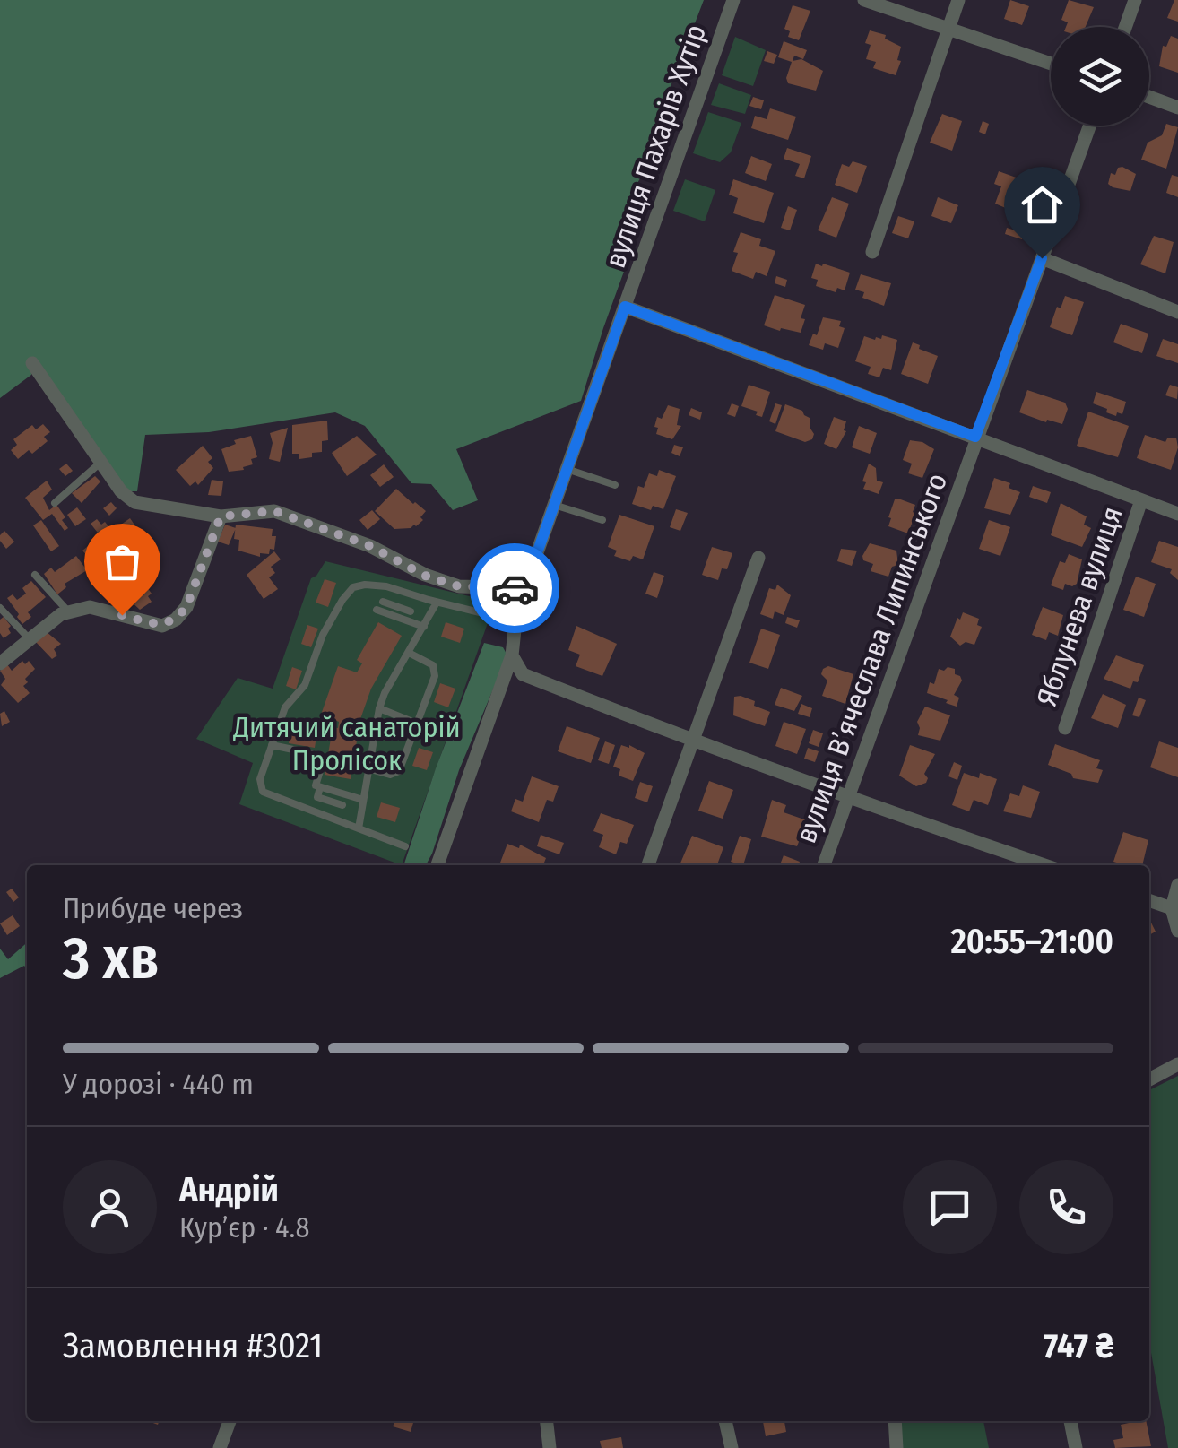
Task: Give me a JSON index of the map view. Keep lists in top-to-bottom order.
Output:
{
  "streets": {
    "street": ["вулиця Пахарів Хутір", "Яблунева вулиця", "вулиця Вʼячеслава Липинського"]
  },
  "crossings": [
    ["вулиця Пахарів Хутір", "Яблунева вулиця"],
    ["Яблунева вулиця", "вулиця Вʼячеслава Липинського"]
  ],
  "parks": ["Дитячий санаторій Пролісок"],
  "page": {
    "heading": ["3 хв", "Прибуде через", "20:55–21:00"],
    "panel": [
      "Андрій",
      "Кур’єр · 4.8",
      "Замовлення #3021",
      "747 ₴"
    ],
    "bar": "У дорозі · 440 m"
  }
}
